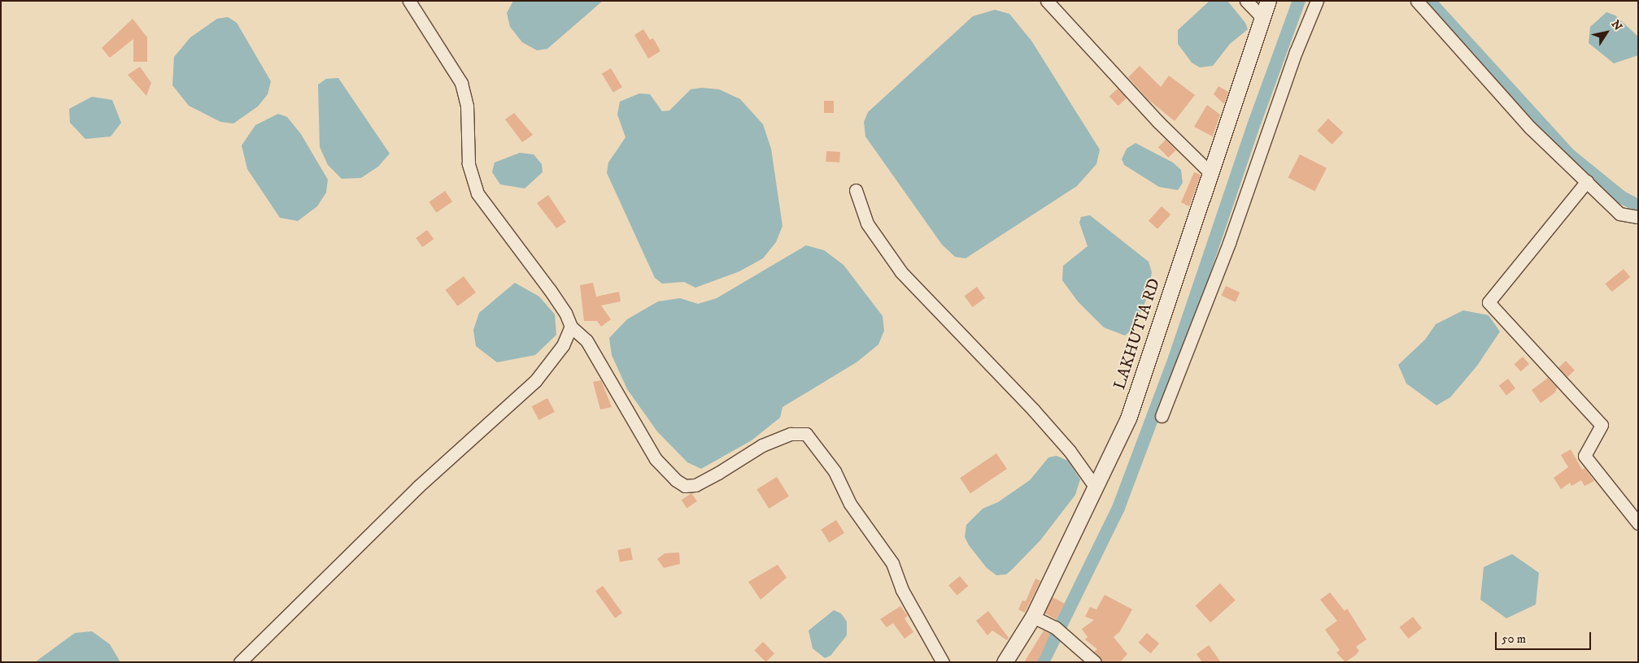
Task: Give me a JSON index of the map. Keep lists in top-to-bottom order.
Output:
{
  "streets": {
    "street": ["LAKHUTIA RD"]
  },
  "scale_bar": "50 m",
  "north": "top right"
}
